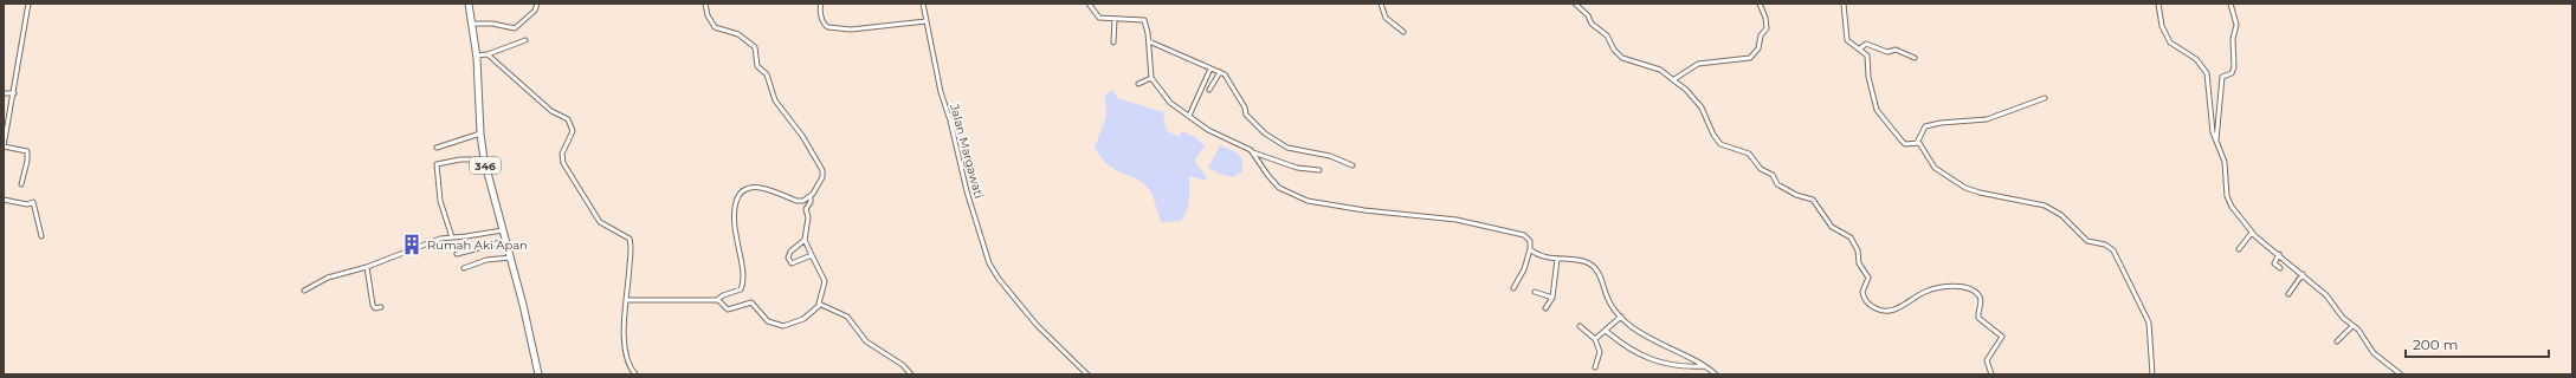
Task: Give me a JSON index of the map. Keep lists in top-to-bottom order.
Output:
{
  "streets": {
    "main road": ["346"],
    "street": ["Jalan Margawati"]
  },
  "places": {
    "building": ["Rumah Aki Apan"]
  },
  "scale_bar": "200 m"
}
